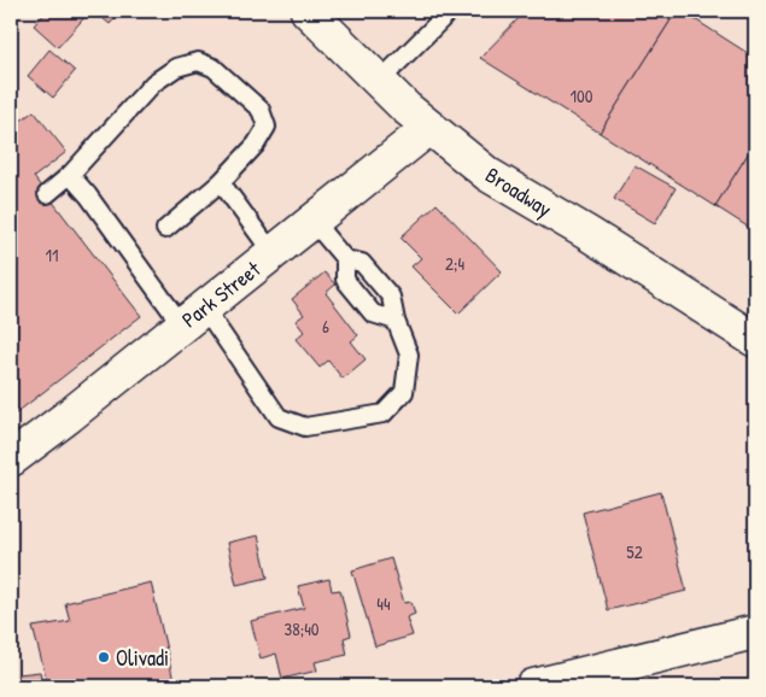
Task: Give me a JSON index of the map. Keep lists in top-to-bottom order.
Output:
{
  "streets": {
    "street": ["Broadway", "Park Street"]
  },
  "crossings": [
    ["Broadway", "Park Street"]
  ],
  "places": ["Olivadi"],
  "house_numbers": [
    "100",
    "11",
    "2;4",
    "6",
    "52",
    "44",
    "38;40"
  ]
}
